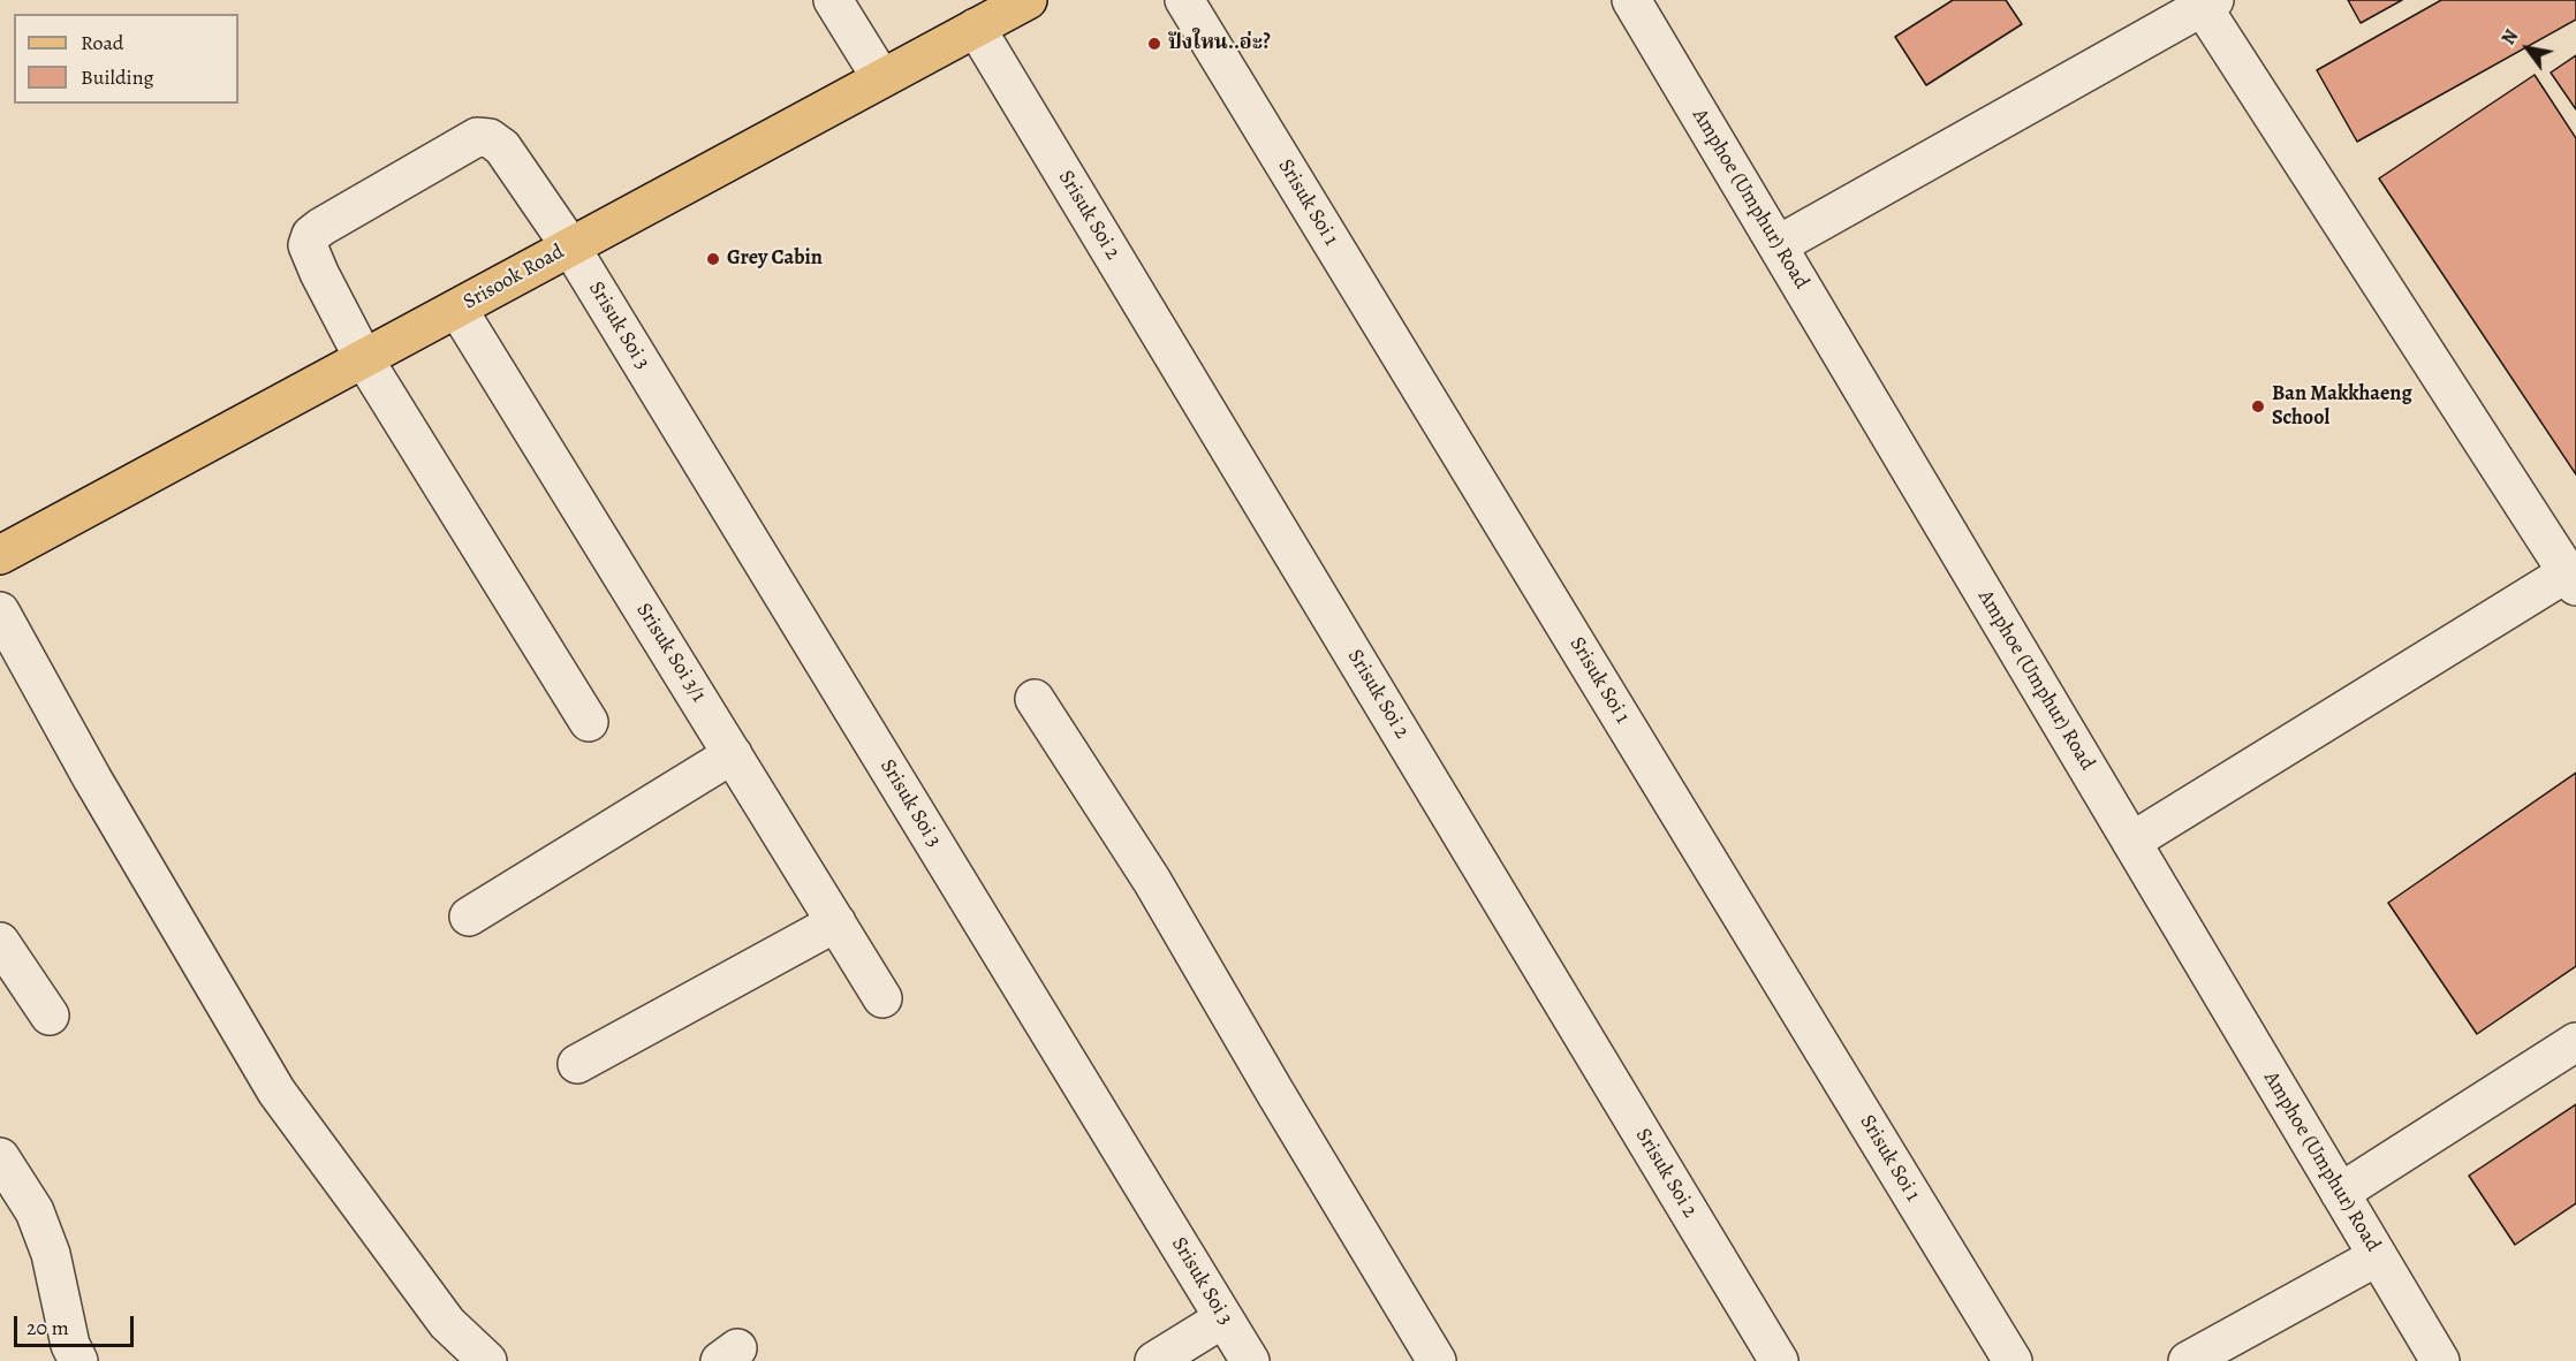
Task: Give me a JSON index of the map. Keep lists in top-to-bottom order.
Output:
{
  "streets": {
    "main road": ["Srisook Road"],
    "street": [
      "Amphoe (Umphur) Road",
      "Srisuk Soi 1",
      "Srisuk Soi 2",
      "Srisuk Soi 3",
      "Srisuk Soi 3/1"
    ]
  },
  "crossings": [
    ["Srisuk Soi 2", "Srisook Road"],
    ["Srisook Road", "Srisuk Soi 3"],
    ["Srisook Road", "Srisuk Soi 3/1"]
  ],
  "places": ["ปังใหน..อ่ะ?", "Grey Cabin", "Ban Makkhaeng School"],
  "legend": ["Road", "Building"],
  "scale_bar": "20 m",
  "north": "top left"
}
